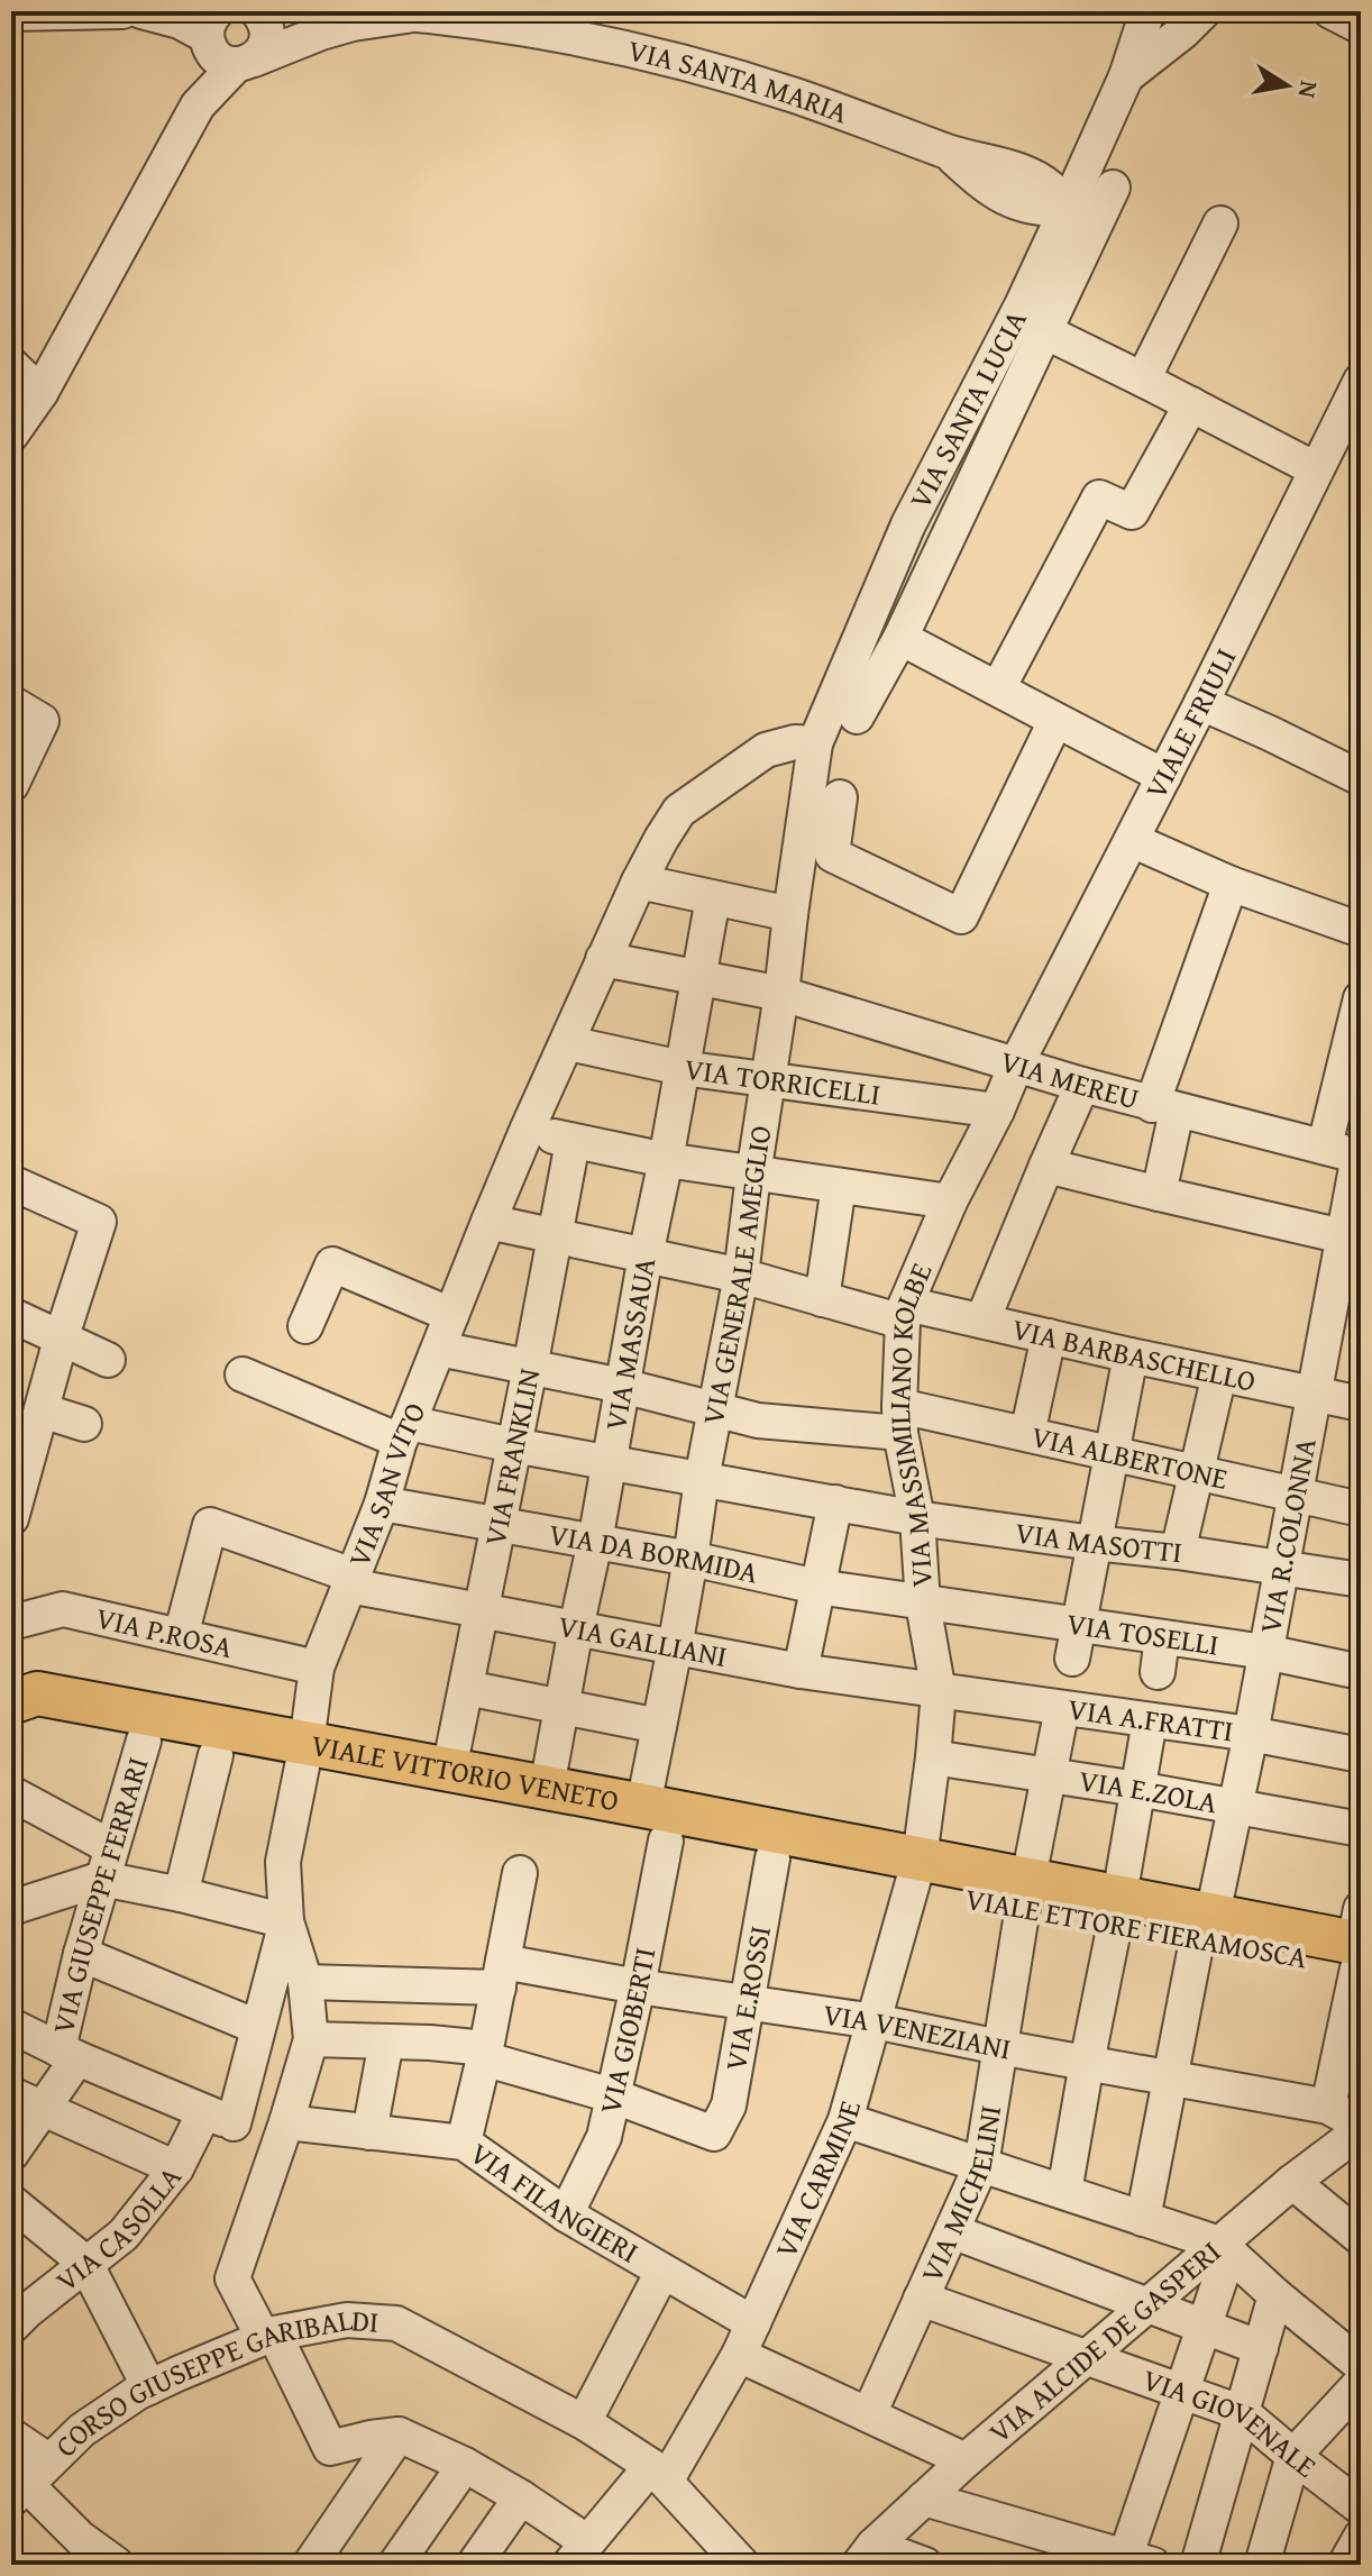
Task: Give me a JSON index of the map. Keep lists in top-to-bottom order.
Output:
{
  "streets": {
    "main road": ["VIALE VITTORIO VENETO", "VIALE ETTORE FIERAMOSCA"],
    "street": [
      "VIA SANTA MARIA",
      "VIA SANTA LUCIA",
      "VIALE FRIULI",
      "VIA TORRICELLI",
      "VIA MEREU",
      "VIA GENERALE AMEGLIO",
      "VIA MASSAUA",
      "VIA BARBASCHELLO",
      "VIA MASSIMILIANO KOLBE",
      "VIA FRANKLIN",
      "VIA ALBERTONE",
      "VIA SAN VITO",
      "VIA R.COLONNA",
      "VIA MASOTTI",
      "VIA DA BORMIDA",
      "VIA P.ROSA",
      "VIA TOSELLI",
      "VIA GALLIANI",
      "VIA A.FRATTI",
      "VIA E.ZOLA",
      "VIA GIUSEPPE FERRARI",
      "VIA E.ROSSI",
      "VIA GIOBERTI",
      "VIA VENEZIANI",
      "VIA CARMINE",
      "VIA MICHELINI",
      "VIA FILANGIERI",
      "VIA CASOLLA",
      "VIA ALCIDE DE GASPERI",
      "CORSO GIUSEPPE GARIBALDI",
      "VIA GIOVENALE"
    ]
  },
  "crossings": [
    ["VIA SANTA MARIA", "VIA SANTA LUCIA"],
    ["VIA SANTA LUCIA", "VIA GENERALE AMEGLIO"],
    ["VIA SANTA LUCIA", "VIA SAN VITO"],
    ["VIALE FRIULI", "VIA MEREU"],
    ["VIALE FRIULI", "VIA MASSIMILIANO KOLBE"],
    ["VIA TORRICELLI", "VIA GENERALE AMEGLIO"],
    ["VIA TORRICELLI", "VIA MASSAUA"],
    ["VIA TORRICELLI", "VIA MASSIMILIANO KOLBE"],
    ["VIA TORRICELLI", "VIA SAN VITO"],
    ["VIA MEREU", "VIA GENERALE AMEGLIO"],
    ["VIA MEREU", "VIA MASSAUA"],
    ["VIA MEREU", "VIA MASSIMILIANO KOLBE"],
    ["VIA MEREU", "VIA SAN VITO"],
    ["VIA MEREU", "VIA R.COLONNA"],
    ["VIA GENERALE AMEGLIO", "VIA BARBASCHELLO"],
    ["VIA GENERALE AMEGLIO", "VIA ALBERTONE"],
    ["VIA GENERALE AMEGLIO", "VIA SAN VITO"],
    ["VIA GENERALE AMEGLIO", "VIA MASOTTI"],
    ["VIA GENERALE AMEGLIO", "VIA DA BORMIDA"],
    ["VIA GENERALE AMEGLIO", "VIA GALLIANI"],
    ["VIA GENERALE AMEGLIO", "VIALE VITTORIO VENETO"],
    ["VIA GENERALE AMEGLIO", "VIA GIOBERTI"],
    ["VIA MASSAUA", "VIA BARBASCHELLO"],
    ["VIA MASSAUA", "VIA ALBERTONE"],
    ["VIA MASSAUA", "VIA MASOTTI"],
    ["VIA MASSAUA", "VIA DA BORMIDA"],
    ["VIA MASSAUA", "VIA GALLIANI"],
    ["VIA MASSAUA", "VIALE VITTORIO VENETO"],
    ["VIA BARBASCHELLO", "VIA MASSIMILIANO KOLBE"],
    ["VIA BARBASCHELLO", "VIA FRANKLIN"],
    ["VIA BARBASCHELLO", "VIA SAN VITO"],
    ["VIA BARBASCHELLO", "VIA R.COLONNA"],
    ["VIA MASSIMILIANO KOLBE", "VIA ALBERTONE"],
    ["VIA MASSIMILIANO KOLBE", "VIA MASOTTI"],
    ["VIA MASSIMILIANO KOLBE", "VIA DA BORMIDA"],
    ["VIA MASSIMILIANO KOLBE", "VIA TOSELLI"],
    ["VIA MASSIMILIANO KOLBE", "VIA GALLIANI"],
    ["VIA MASSIMILIANO KOLBE", "VIA A.FRATTI"],
    ["VIA MASSIMILIANO KOLBE", "VIALE VITTORIO VENETO"],
    ["VIA MASSIMILIANO KOLBE", "VIA E.ZOLA"],
    ["VIA MASSIMILIANO KOLBE", "VIALE ETTORE FIERAMOSCA"],
    ["VIA MASSIMILIANO KOLBE", "VIA CARMINE"],
    ["VIA FRANKLIN", "VIA ALBERTONE"],
    ["VIA FRANKLIN", "VIA MASOTTI"],
    ["VIA FRANKLIN", "VIA DA BORMIDA"],
    ["VIA FRANKLIN", "VIA GALLIANI"],
    ["VIA FRANKLIN", "VIALE VITTORIO VENETO"],
    ["VIA ALBERTONE", "VIA SAN VITO"],
    ["VIA ALBERTONE", "VIA R.COLONNA"],
    ["VIA SAN VITO", "VIA MASOTTI"],
    ["VIA SAN VITO", "VIA DA BORMIDA"],
    ["VIA SAN VITO", "VIA P.ROSA"],
    ["VIA SAN VITO", "VIA GALLIANI"],
    ["VIA SAN VITO", "VIALE VITTORIO VENETO"],
    ["VIA SAN VITO", "VIA VENEZIANI"],
    ["VIA SAN VITO", "VIA FILANGIERI"],
    ["VIA SAN VITO", "VIA CASOLLA"],
    ["VIA SAN VITO", "CORSO GIUSEPPE GARIBALDI"],
    ["VIA R.COLONNA", "VIA MASOTTI"],
    ["VIA R.COLONNA", "VIA TOSELLI"],
    ["VIA R.COLONNA", "VIA A.FRATTI"],
    ["VIA R.COLONNA", "VIA E.ZOLA"],
    ["VIA R.COLONNA", "VIALE ETTORE FIERAMOSCA"],
    ["VIA R.COLONNA", "VIA VENEZIANI"],
    ["VIA DA BORMIDA", "VIA TOSELLI"],
    ["VIA P.ROSA", "VIA GALLIANI"],
    ["VIA GALLIANI", "VIA A.FRATTI"],
    ["VIA A.FRATTI", "VIA MICHELINI"],
    ["VIALE VITTORIO VENETO", "VIA GIUSEPPE FERRARI"],
    ["VIALE VITTORIO VENETO", "VIALE ETTORE FIERAMOSCA"],
    ["VIALE VITTORIO VENETO", "VIA E.ROSSI"],
    ["VIALE VITTORIO VENETO", "VIA GIOBERTI"],
    ["VIALE VITTORIO VENETO", "VIA CARMINE"],
    ["VIA E.ZOLA", "VIA MICHELINI"],
    ["VIA GIUSEPPE FERRARI", "VIA FILANGIERI"],
    ["VIALE ETTORE FIERAMOSCA", "VIA CARMINE"],
    ["VIALE ETTORE FIERAMOSCA", "VIA MICHELINI"],
    ["VIA E.ROSSI", "VIA GIOBERTI"],
    ["VIA E.ROSSI", "VIA VENEZIANI"],
    ["VIA GIOBERTI", "VIA VENEZIANI"],
    ["VIA GIOBERTI", "VIA FILANGIERI"],
    ["VIA VENEZIANI", "VIA CARMINE"],
    ["VIA VENEZIANI", "VIA MICHELINI"],
    ["VIA VENEZIANI", "VIA ALCIDE DE GASPERI"],
    ["VIA CARMINE", "VIA FILANGIERI"],
    ["VIA CARMINE", "CORSO GIUSEPPE GARIBALDI"],
    ["VIA MICHELINI", "VIA GIOVENALE"],
    ["VIA FILANGIERI", "VIA CASOLLA"],
    ["VIA ALCIDE DE GASPERI", "VIA GIOVENALE"]
  ],
  "north": "right"
}
